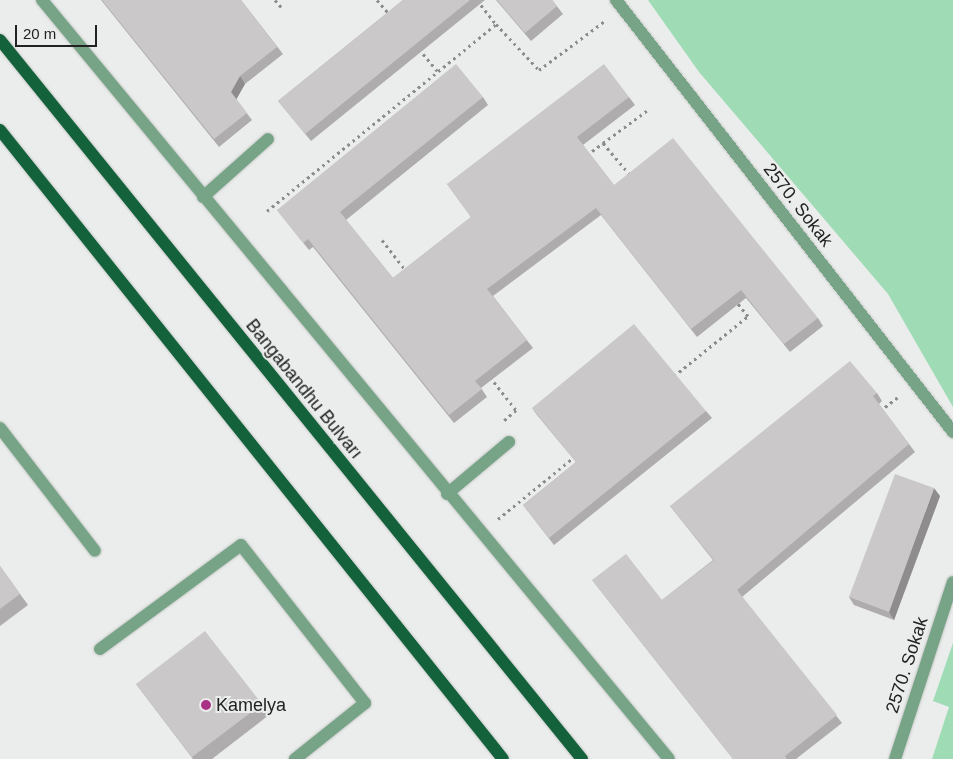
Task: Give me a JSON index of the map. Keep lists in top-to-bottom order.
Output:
{
  "streets": {
    "main road": ["Bangabandhu Bulvarı"],
    "street": ["2570. Sokak"]
  },
  "places": ["Kamelya"],
  "scale_bar": "20 m"
}
